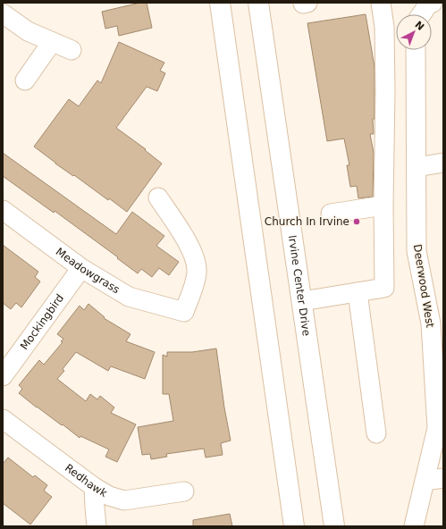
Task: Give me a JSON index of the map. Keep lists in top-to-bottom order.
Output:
{
  "streets": {
    "main road": ["Irvine Center Drive"],
    "street": [
      "Meadowgrass",
      "Deerwood West",
      "Mockingbird",
      "Redhawk"
    ]
  },
  "crossings": [
    ["Meadowgrass", "Mockingbird"]
  ],
  "places": ["Church In Irvine"],
  "north": "top right"
}
